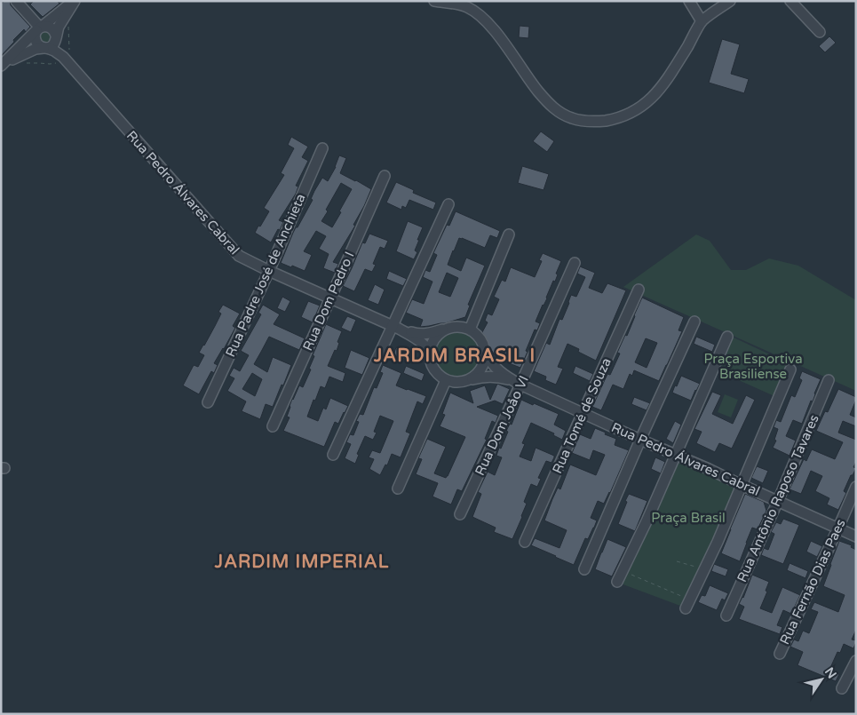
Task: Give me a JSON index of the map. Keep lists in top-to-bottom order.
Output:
{
  "streets": {
    "street": [
      "Rua Pedro Álvares Cabral",
      "Rua Padre José de Anchieta",
      "Rua Dom Pedro I",
      "Rua Tomé de Souza",
      "Rua Dom Joåo VI",
      "Rua Antônio Raposo Tavares",
      "Rua Fernão Dias Paes"
    ]
  },
  "crossings": [
    ["Rua Pedro Álvares Cabral", "Rua Padre José de Anchieta"],
    ["Rua Pedro Álvares Cabral", "Rua Dom Pedro I"],
    ["Rua Pedro Álvares Cabral", "Rua Tomé de Souza"],
    ["Rua Pedro Álvares Cabral", "Rua Dom Joåo VI"],
    ["Rua Pedro Álvares Cabral", "Rua Antônio Raposo Tavares"],
    ["Rua Pedro Álvares Cabral", "Rua Fernão Dias Paes"]
  ],
  "districts": ["JARDIM BRASIL I", "JARDIM IMPERIAL"],
  "parks": ["Praça Esportiva Brasiliense", "Praça Brasil"],
  "north": "top right"
}
